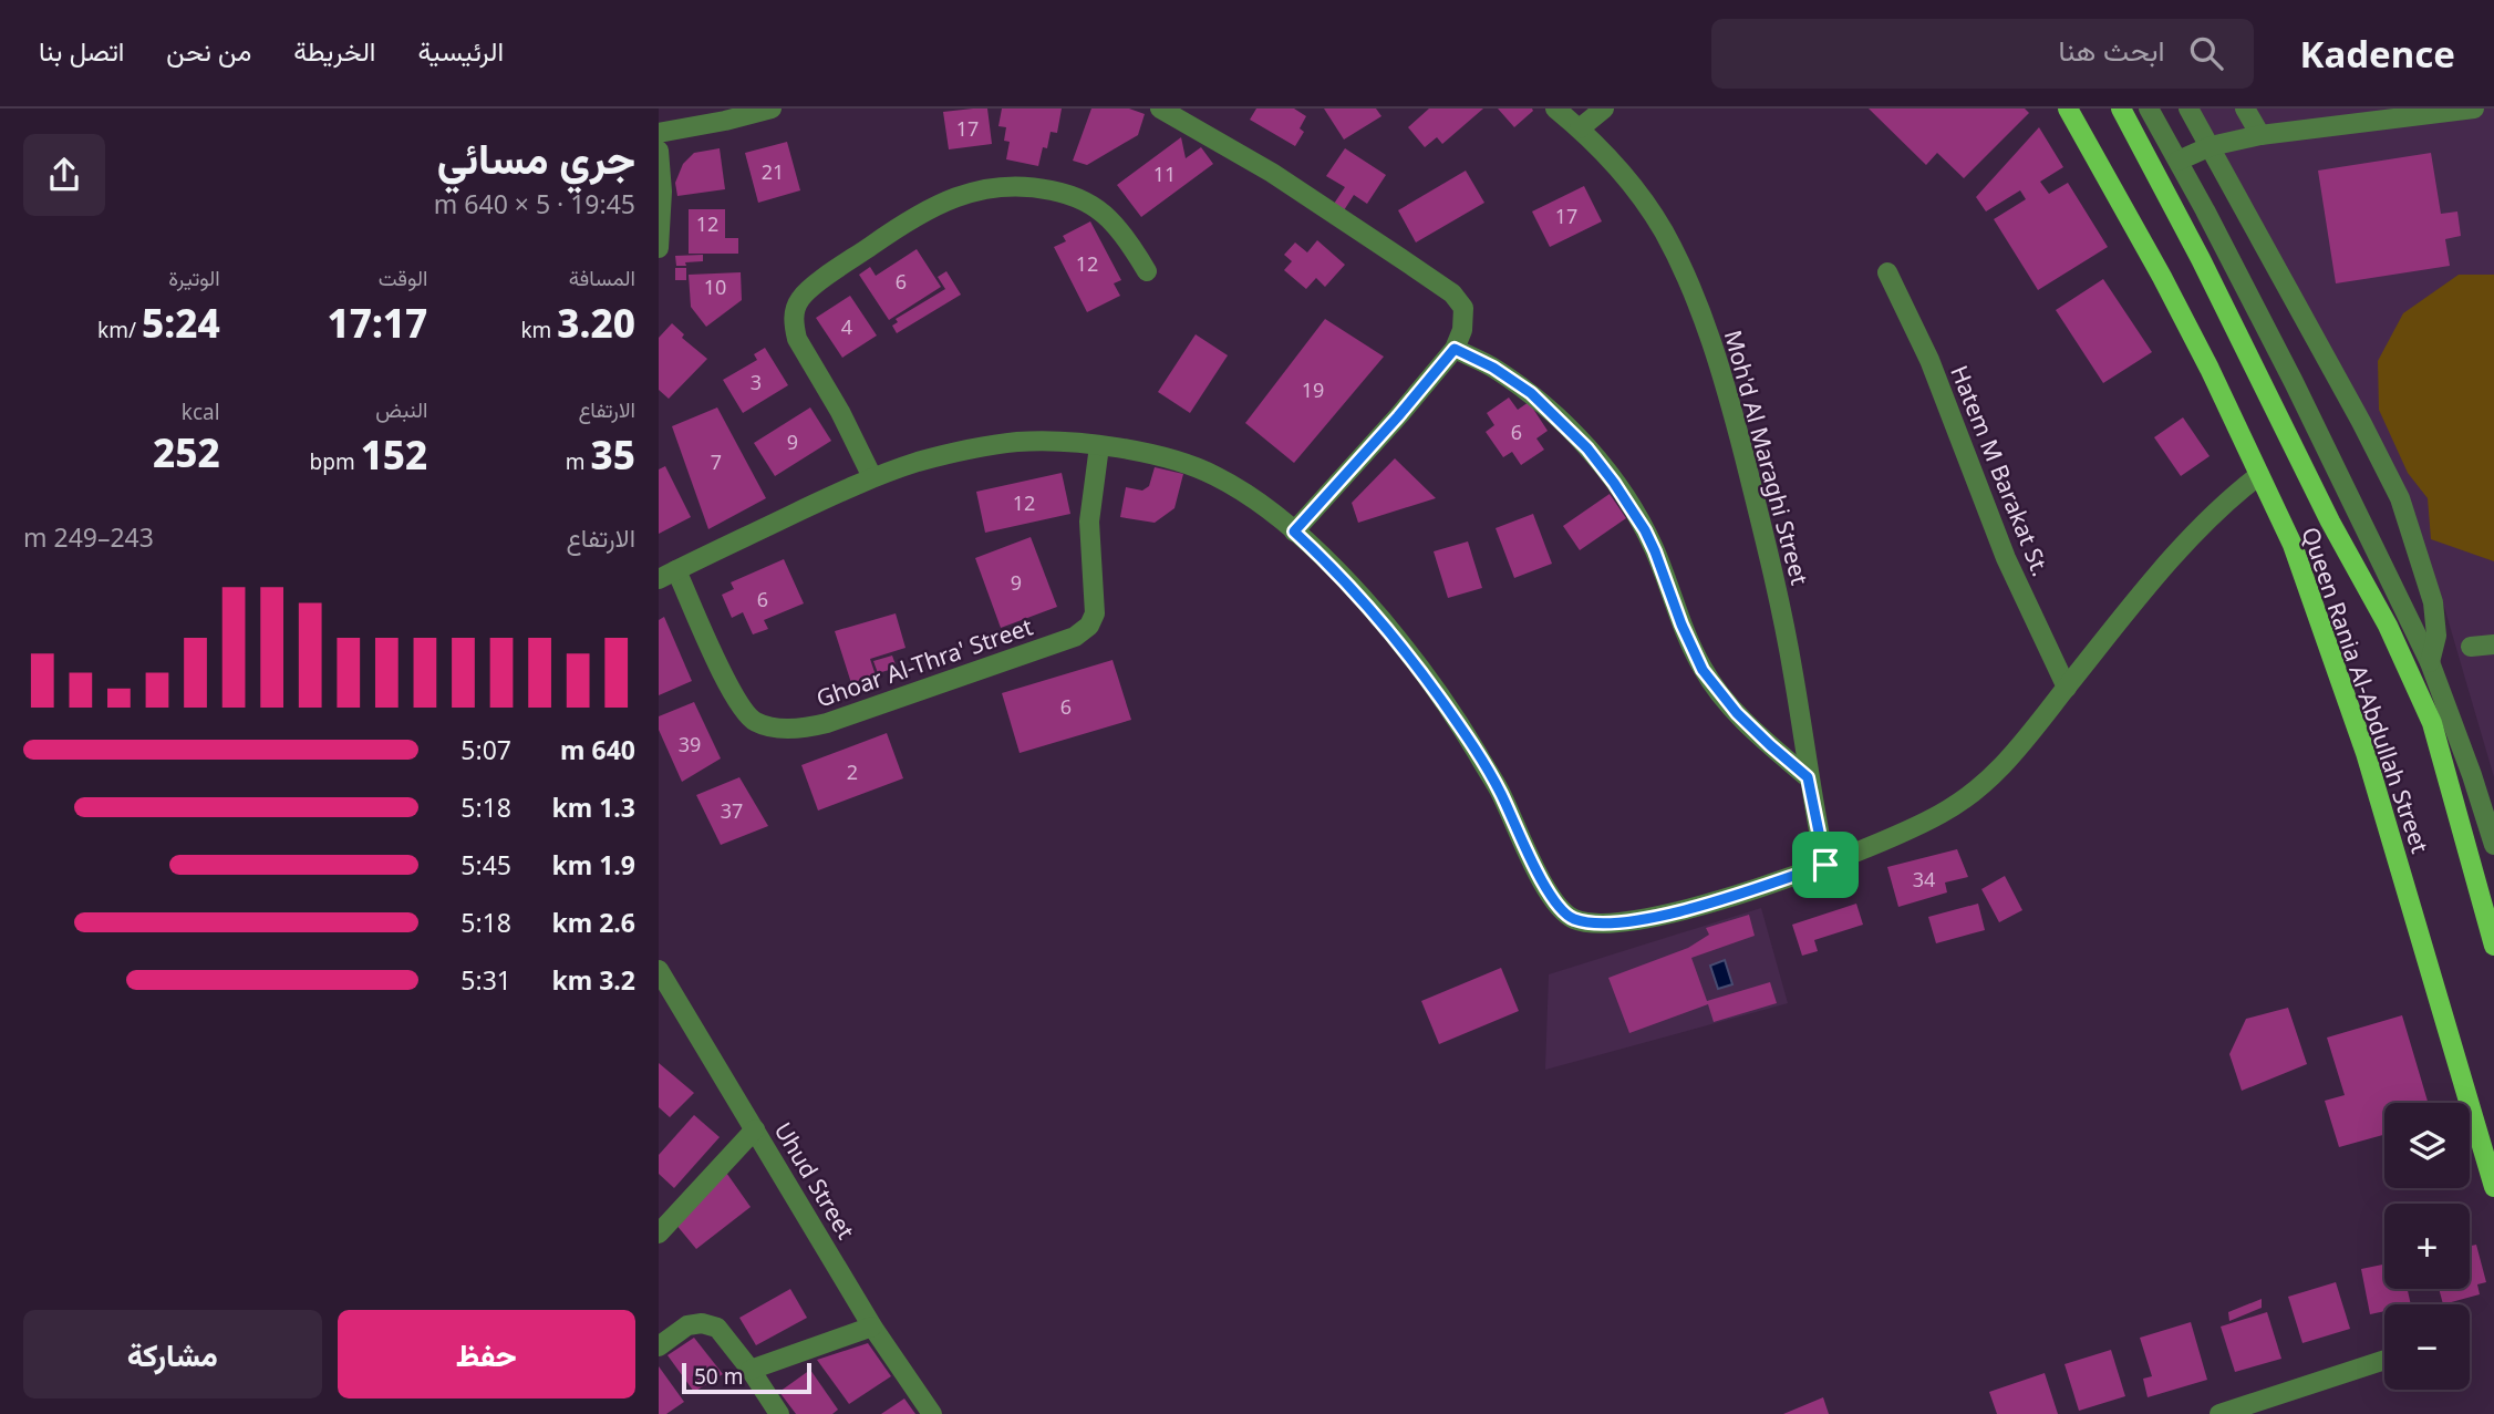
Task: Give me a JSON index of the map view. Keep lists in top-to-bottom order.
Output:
{
  "streets": {
    "main road": ["Queen Rania Al-Abdullah Street"],
    "street": [
      "Moh'd Al Maraghi Street",
      "Hatem M Barakat St.",
      "Ghoar Al-Thra' Street",
      "Uhud Street"
    ]
  },
  "house_numbers": [
    "17",
    "21",
    "11",
    "17",
    "12",
    "12",
    "6",
    "10",
    "4",
    "3",
    "19",
    "6",
    "9",
    "7",
    "12",
    "9",
    "6",
    "6",
    "39",
    "2",
    "37",
    "34"
  ],
  "scale_bar": "50 m",
  "page": {
    "header": "Kadence",
    "search": "ابحث هنا",
    "nav": [
      "الرئيسية",
      "الخريطة",
      "من نحن",
      "اتصل بنا"
    ],
    "heading": ["جري مسائي", "19:45 · 5 × 640 m"],
    "stats": [
      ["المسافة", "3.20 km"],
      ["الوقت", "17:17"],
      ["الوتيرة", "5:24 /km"],
      ["الارتفاع", "35 m"],
      ["النبض", "152 bpm"],
      ["kcal", "252"]
    ],
    "chart": ["الارتفاع", "243–249 m"],
    "list": [
      {
        "name": "640 m",
        "note": "5:07"
      },
      {
        "name": "1.3 km",
        "note": "5:18"
      },
      {
        "name": "1.9 km",
        "note": "5:45"
      },
      {
        "name": "2.6 km",
        "note": "5:18"
      },
      {
        "name": "3.2 km",
        "note": "5:31"
      }
    ],
    "map_buttons": ["+", "−"],
    "buttons": ["حفظ", "مشاركة"],
    "scale": "50 m"
  }
}
